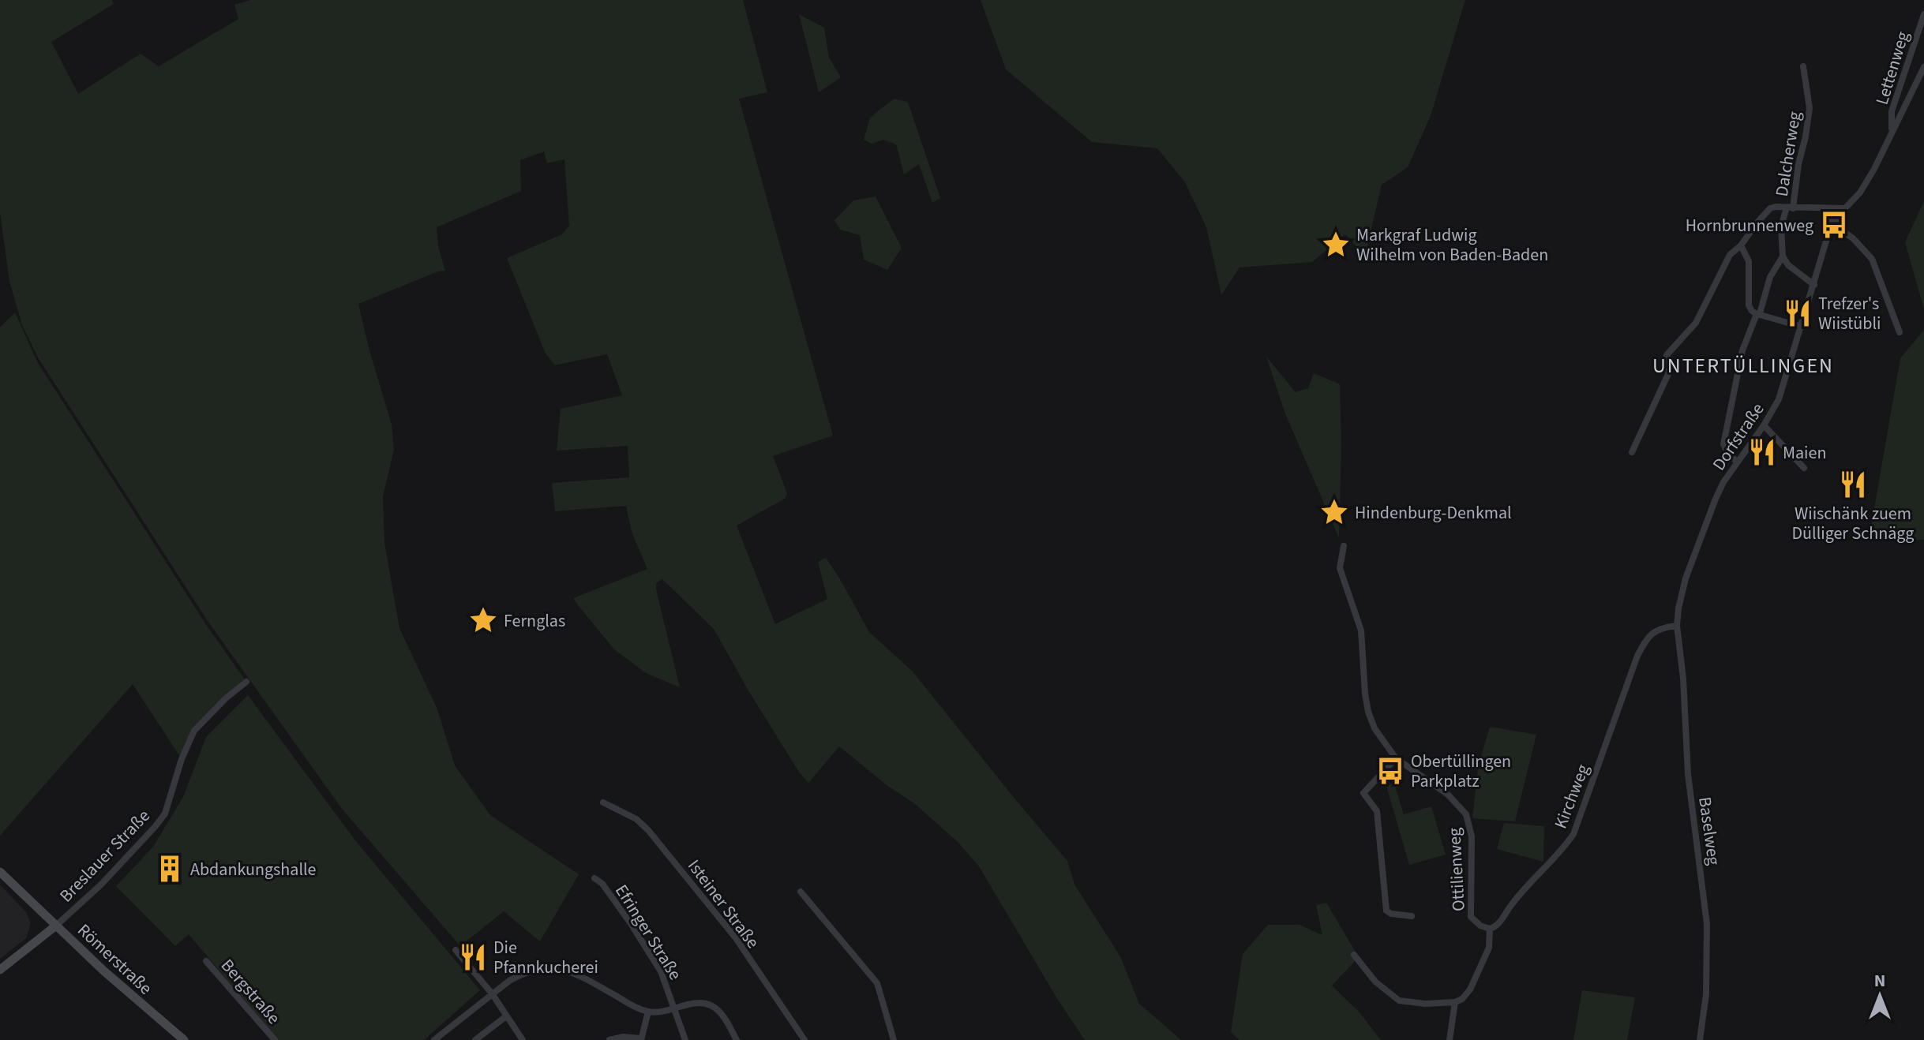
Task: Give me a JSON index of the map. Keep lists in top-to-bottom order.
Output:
{
  "streets": {
    "street": [
      "Lettenweg",
      "Dalcherweg",
      "Dorfstraße",
      "Kirchweg",
      "Baselweg",
      "Breslauer Straße",
      "Ottilienweg",
      "Isteiner Straße",
      "Efringer Straße",
      "Römerstraße",
      "Bergstraße"
    ]
  },
  "crossings": [
    ["Lettenweg", "Dorfstraße"],
    ["Dorfstraße", "Kirchweg"],
    ["Dorfstraße", "Baselweg"],
    ["Kirchweg", "Baselweg"],
    ["Kirchweg", "Ottilienweg"],
    ["Breslauer Straße", "Römerstraße"]
  ],
  "districts": ["UNTERTÜLLINGEN"],
  "places": {
    "bus stop": ["Hornbrunnenweg", "Obertüllingen Parkplatz"],
    "place": ["Markgraf Ludwig Wilhelm von Baden-Baden", "Hindenburg-Denkmal", "Fernglas"],
    "restaurant": [
      "Trefzer's Wiistübli",
      "Maien",
      "Wiischänk zuem Dülliger Schnägg",
      "Die Pfannkucherei"
    ],
    "building": ["Abdankungshalle"]
  },
  "north": "top"
}
